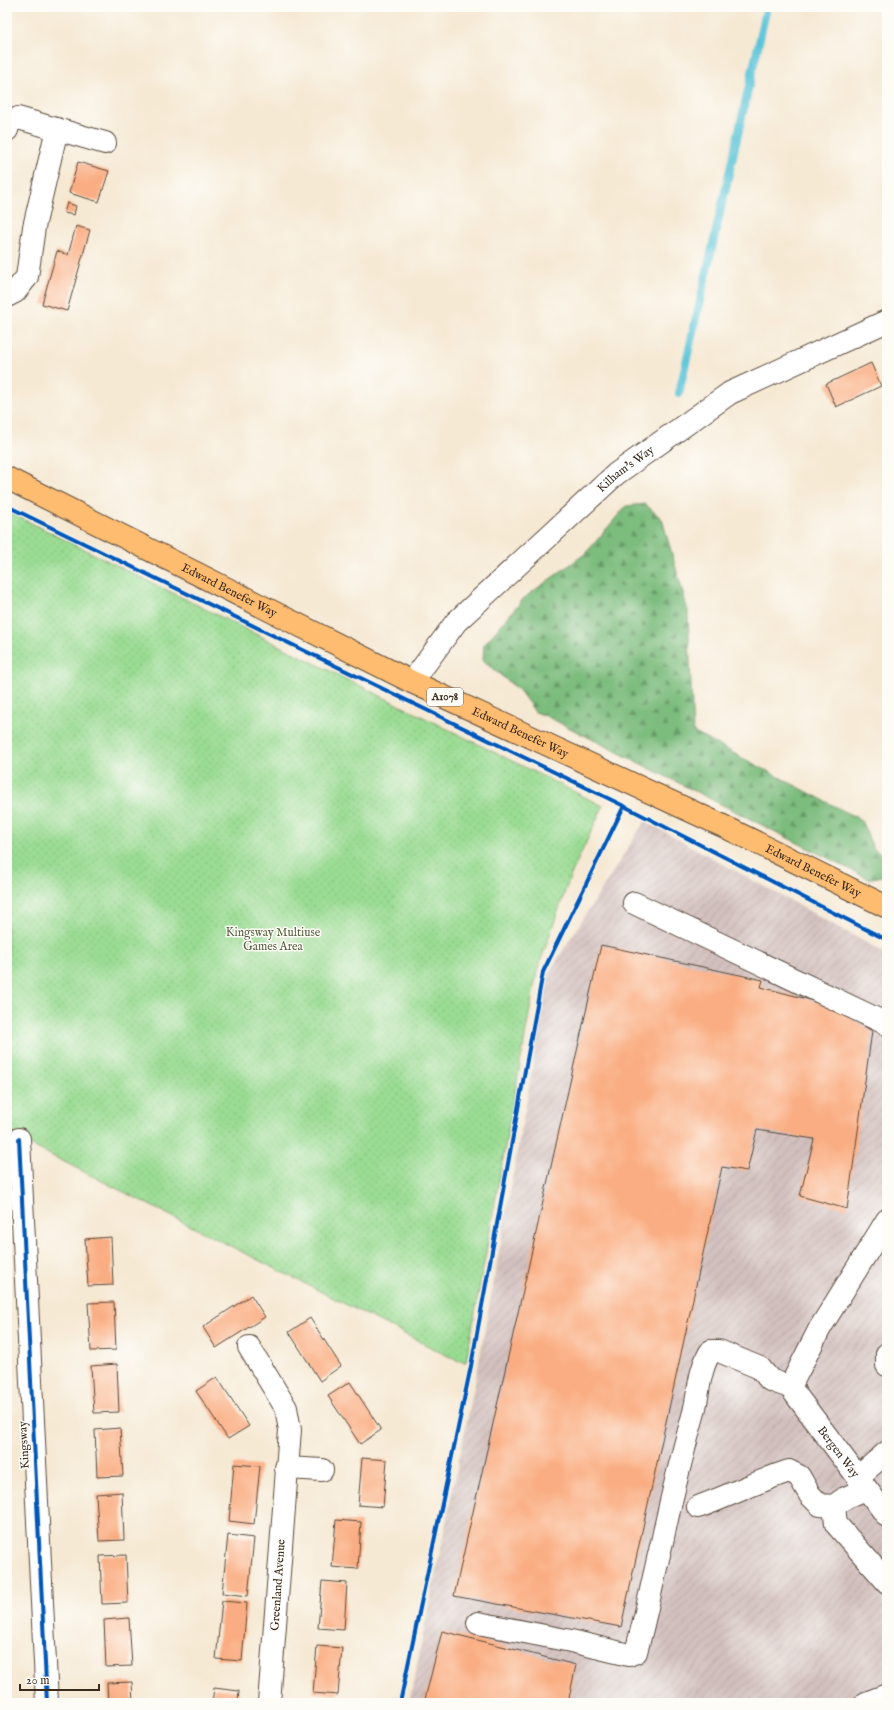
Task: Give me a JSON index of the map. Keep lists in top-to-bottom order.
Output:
{
  "streets": {
    "main road": ["Edward Benefer Way", "A1078"],
    "street": [
      "Kilham's Way",
      "Kingsway",
      "Bergen Way",
      "Greenland Avenue"
    ]
  },
  "crossings": [
    ["Kilham's Way", "Edward Benefer Way"]
  ],
  "parks": ["Kingsway Multiuse Games Area"],
  "scale_bar": "20 m"
}
